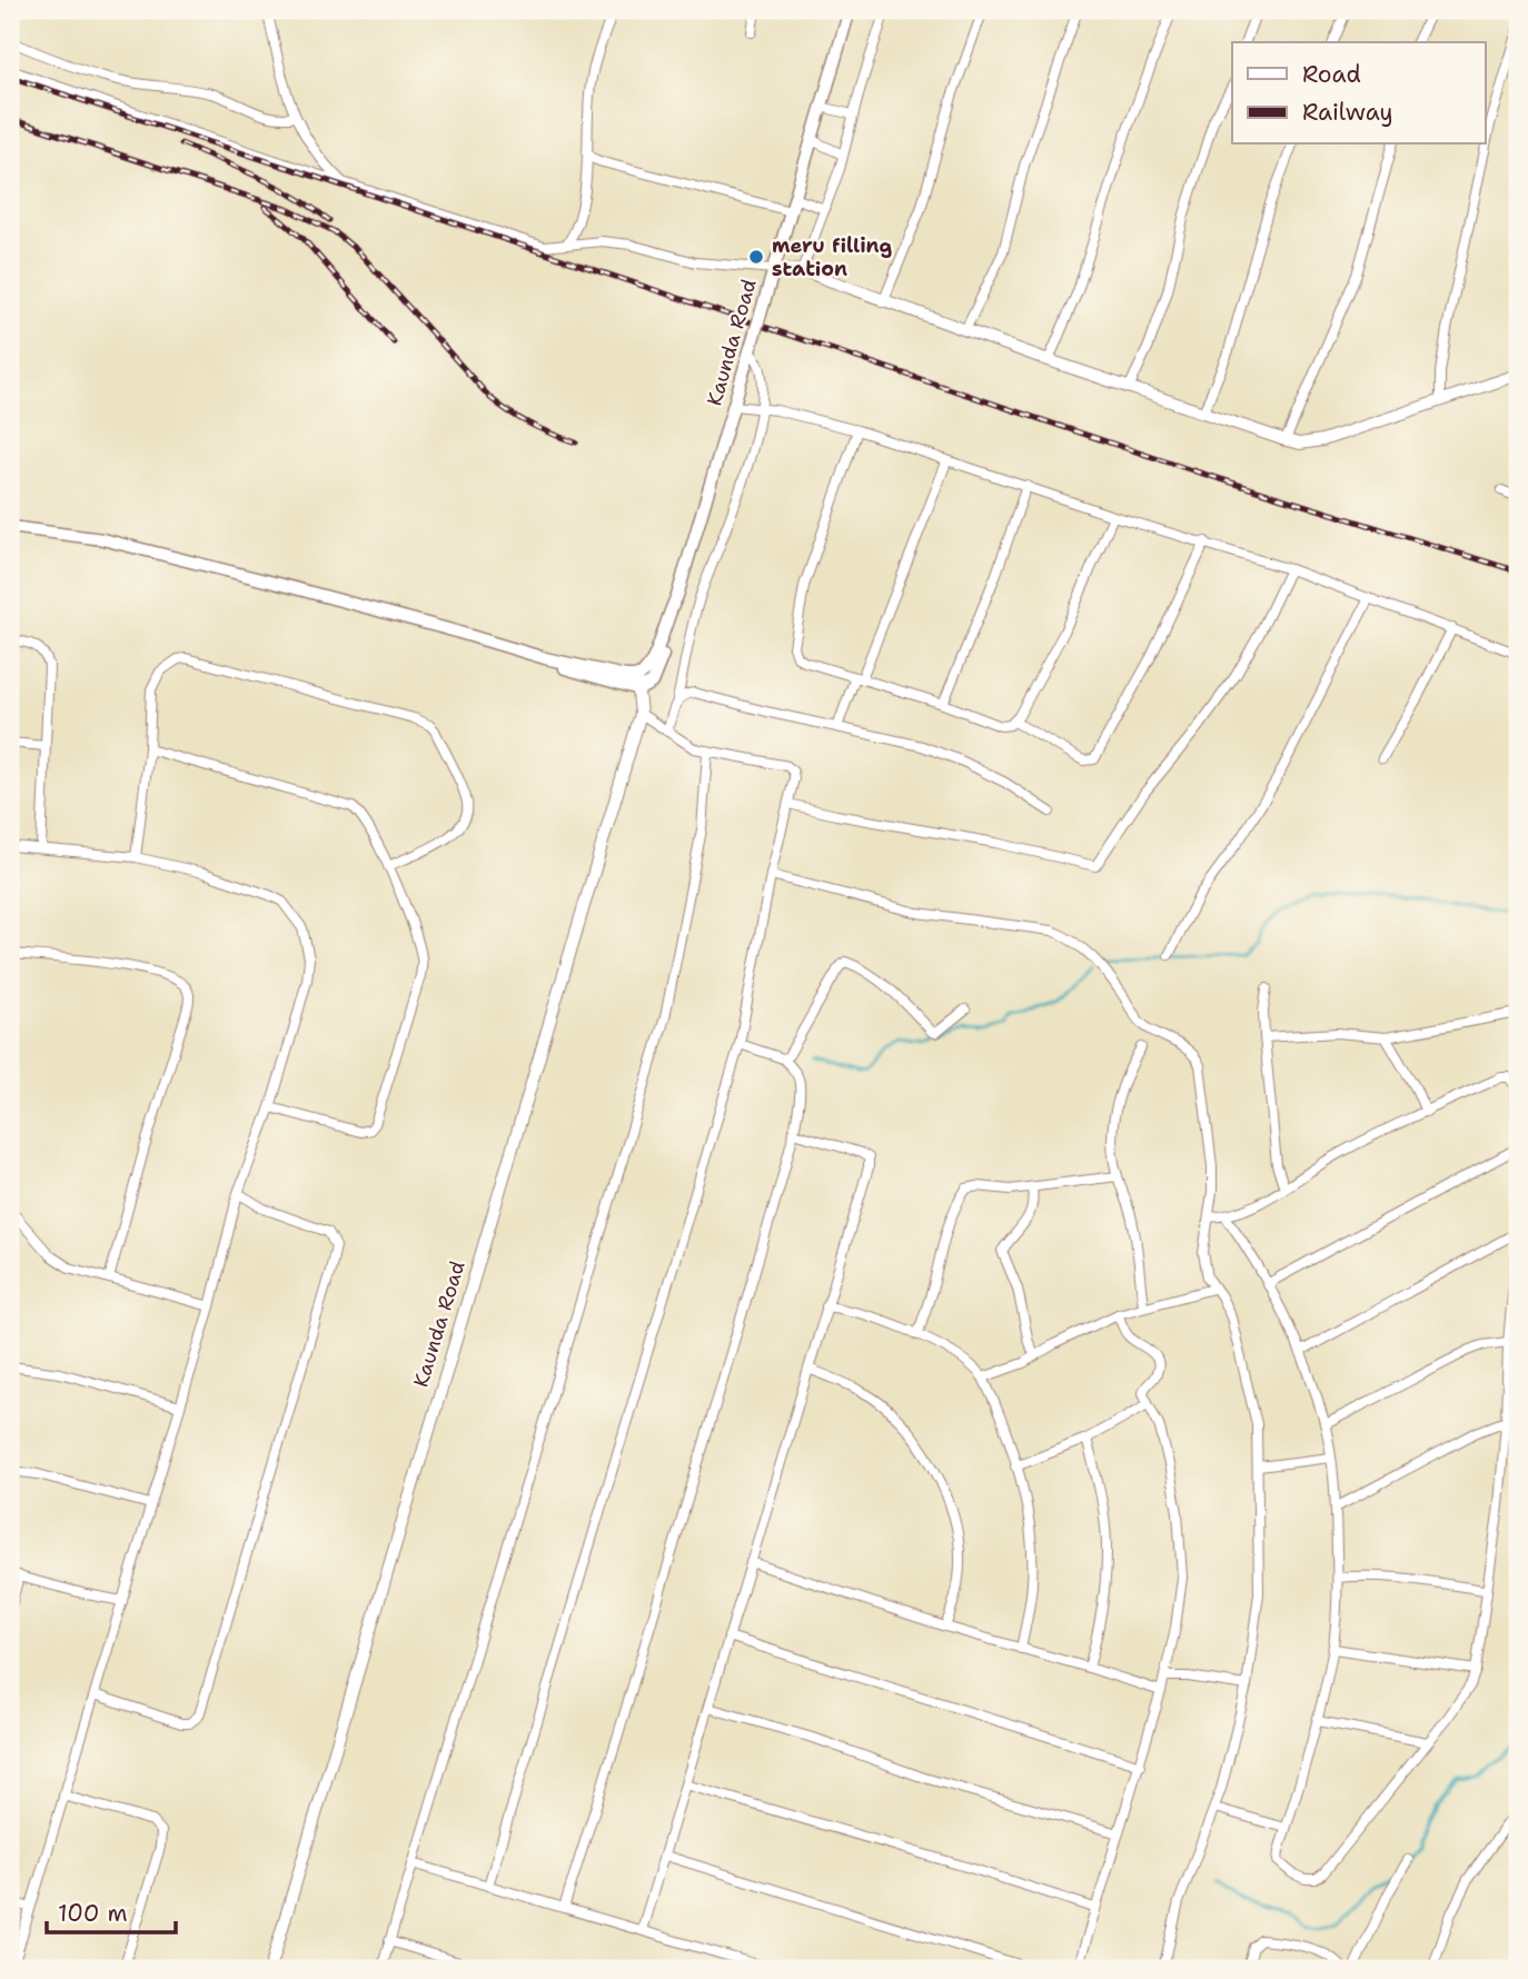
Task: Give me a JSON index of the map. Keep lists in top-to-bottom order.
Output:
{
  "streets": {
    "main road": ["Kaunda Road"]
  },
  "places": ["meru filling station"],
  "legend": ["Road", "Railway"],
  "scale_bar": "100 m"
}
